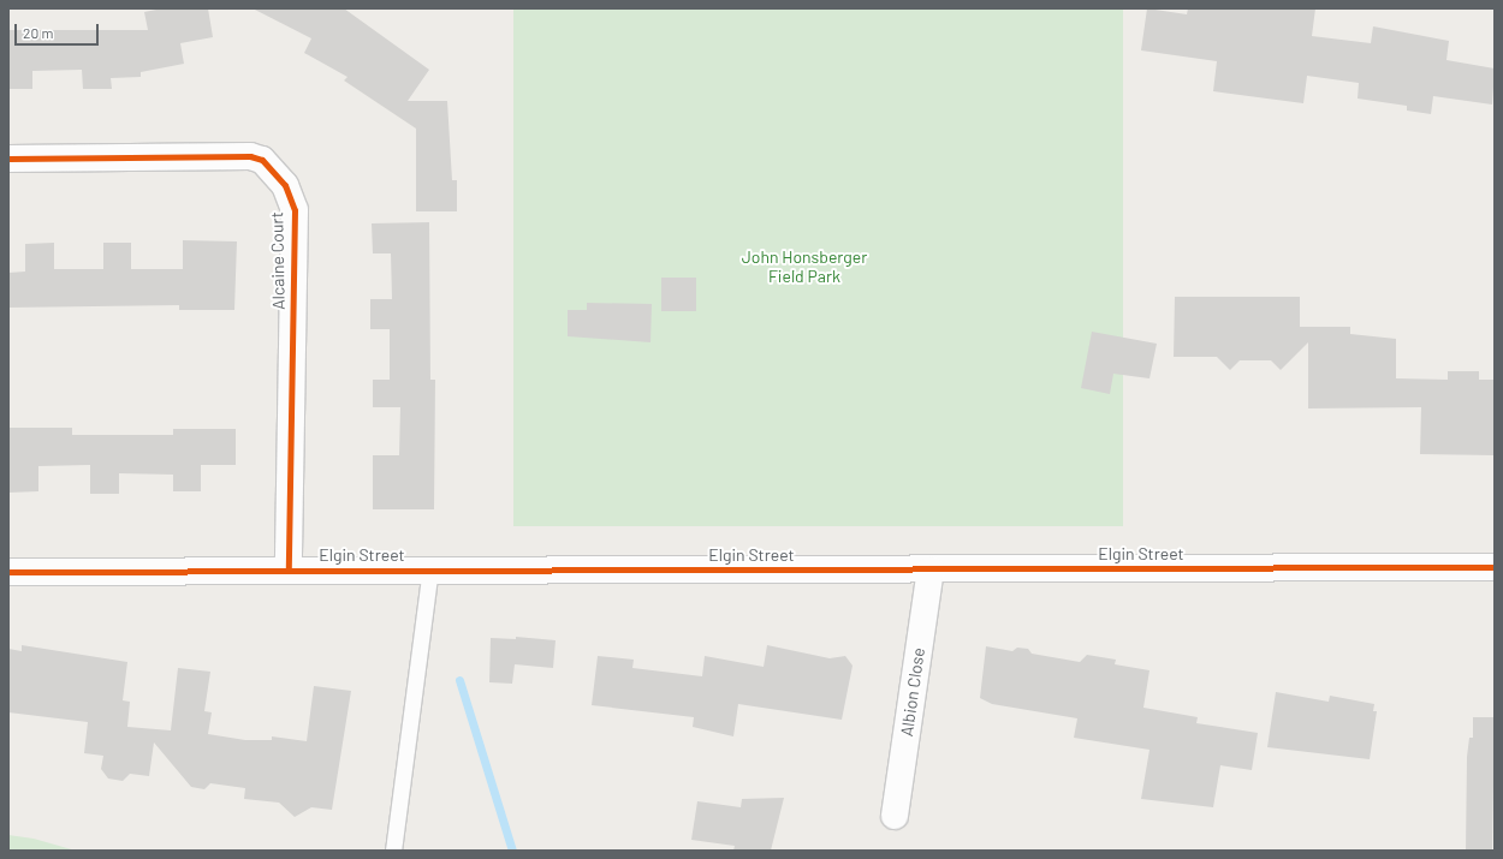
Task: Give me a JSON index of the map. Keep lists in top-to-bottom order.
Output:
{
  "streets": {
    "street": ["Alcaine Court", "Elgin Street", "Albion Close"]
  },
  "crossings": [
    ["Alcaine Court", "Elgin Street"],
    ["Elgin Street", "Albion Close"]
  ],
  "parks": ["John Honsberger Field Park"],
  "scale_bar": "20 m"
}
